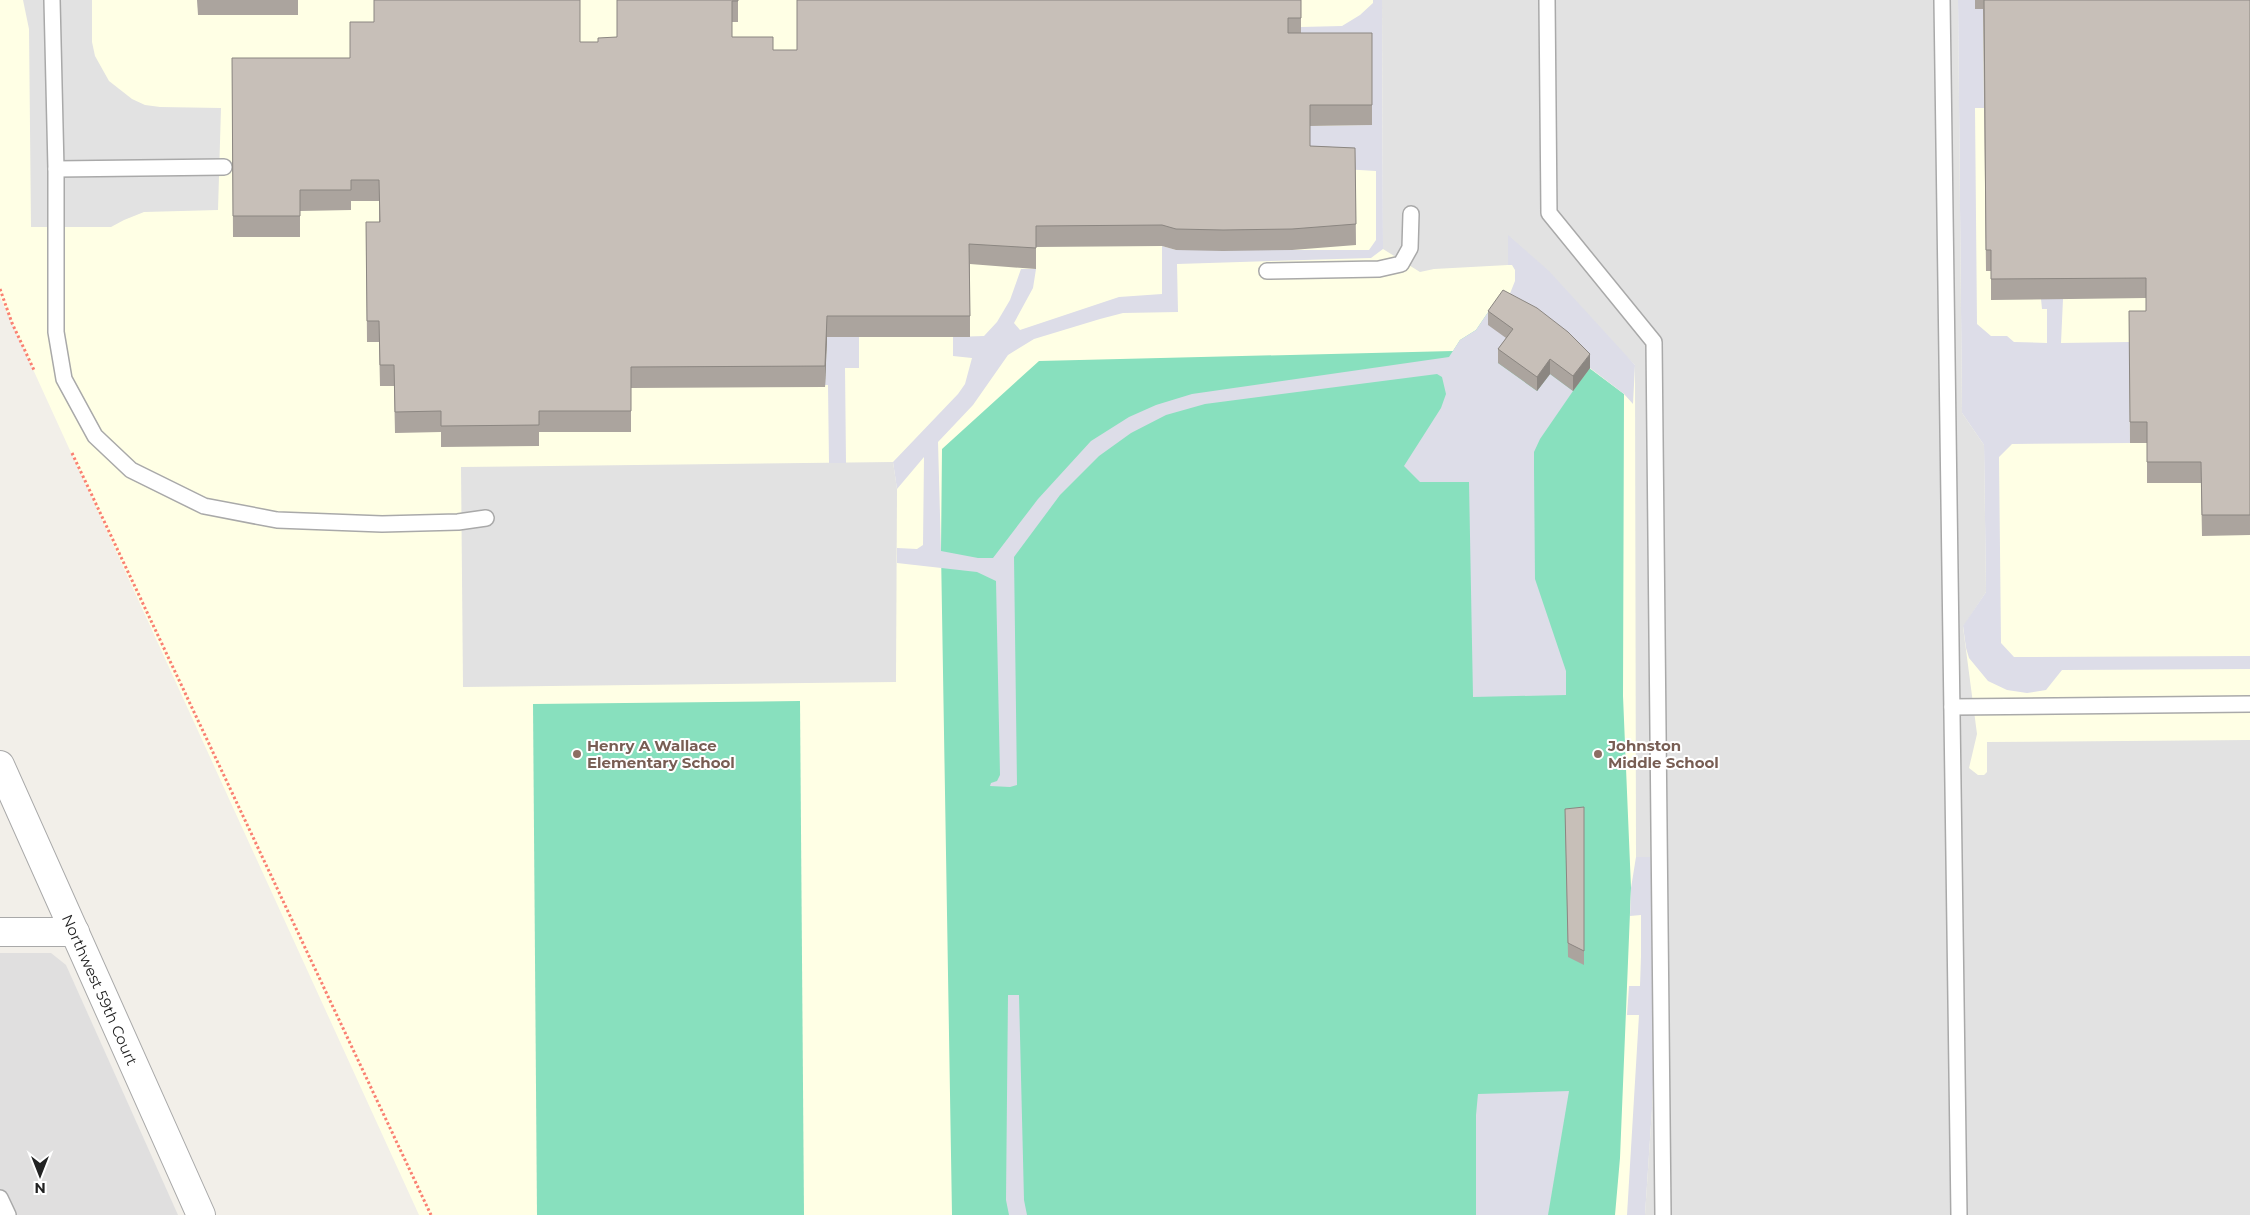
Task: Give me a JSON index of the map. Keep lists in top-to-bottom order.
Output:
{
  "streets": {
    "street": ["Northwest 59th Court"]
  },
  "places": ["Henry A Wallace Elementary School", "Johnston Middle School"],
  "north": "bottom"
}
